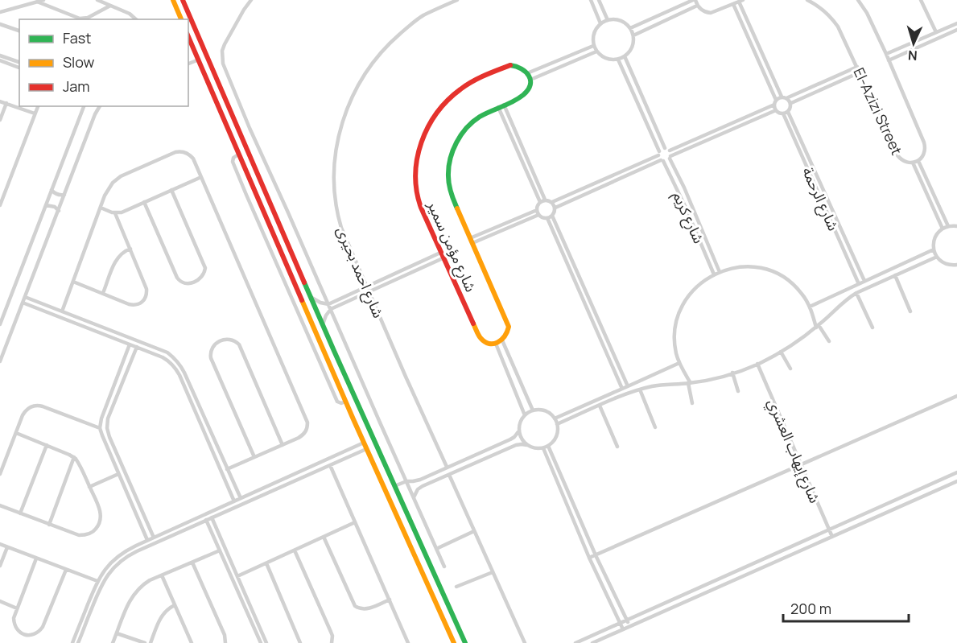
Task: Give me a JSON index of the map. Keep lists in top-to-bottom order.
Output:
{
  "streets": {
    "street": [
      "El-Azizi Street",
      "شارع الرحمة",
      "شارع كريم",
      "شارع مؤمن سمير",
      "شارع احمد بحيرى",
      "شارع إيهاب العشري"
    ]
  },
  "crossings": [
    ["شارع كريم", "شارع إيهاب العشري"]
  ],
  "legend": ["Fast", "Slow", "Jam"],
  "scale_bar": "200 m",
  "north": "bottom"
}
